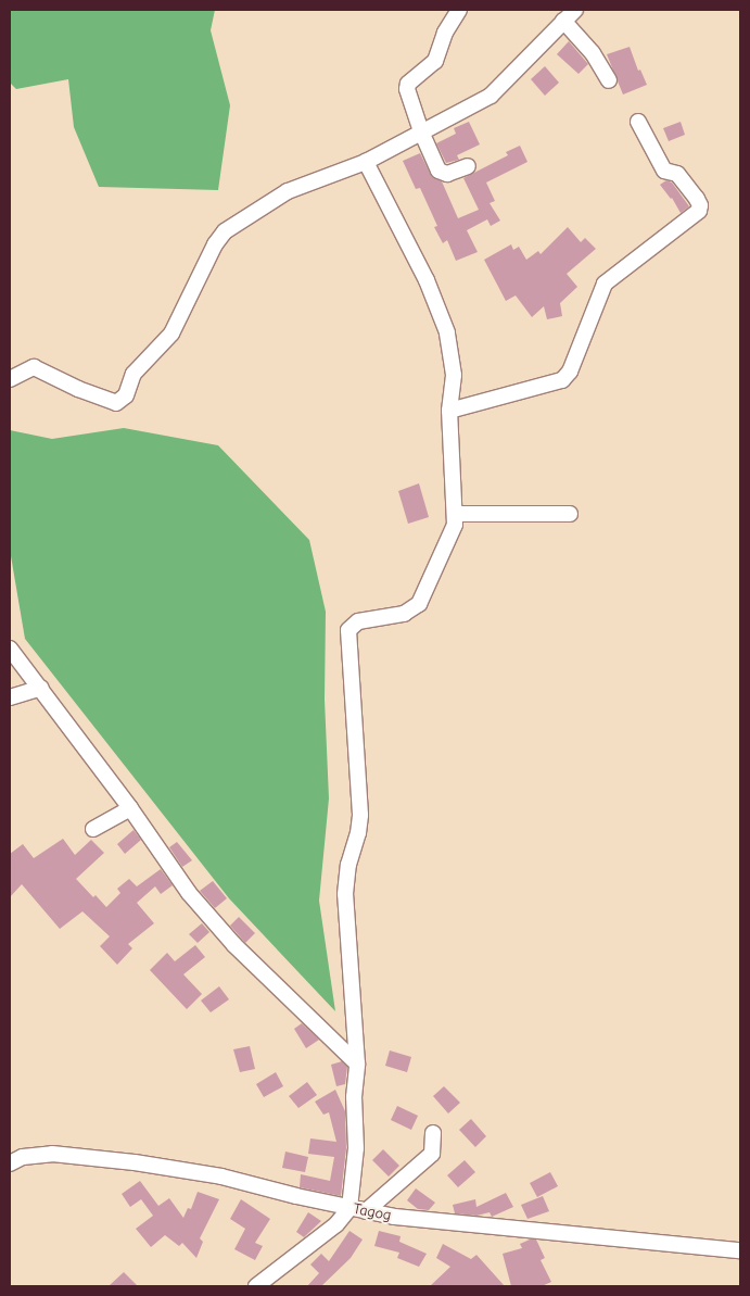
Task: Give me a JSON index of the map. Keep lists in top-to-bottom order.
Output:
{
  "streets": {
    "street": ["Tagog"]
  }
}
